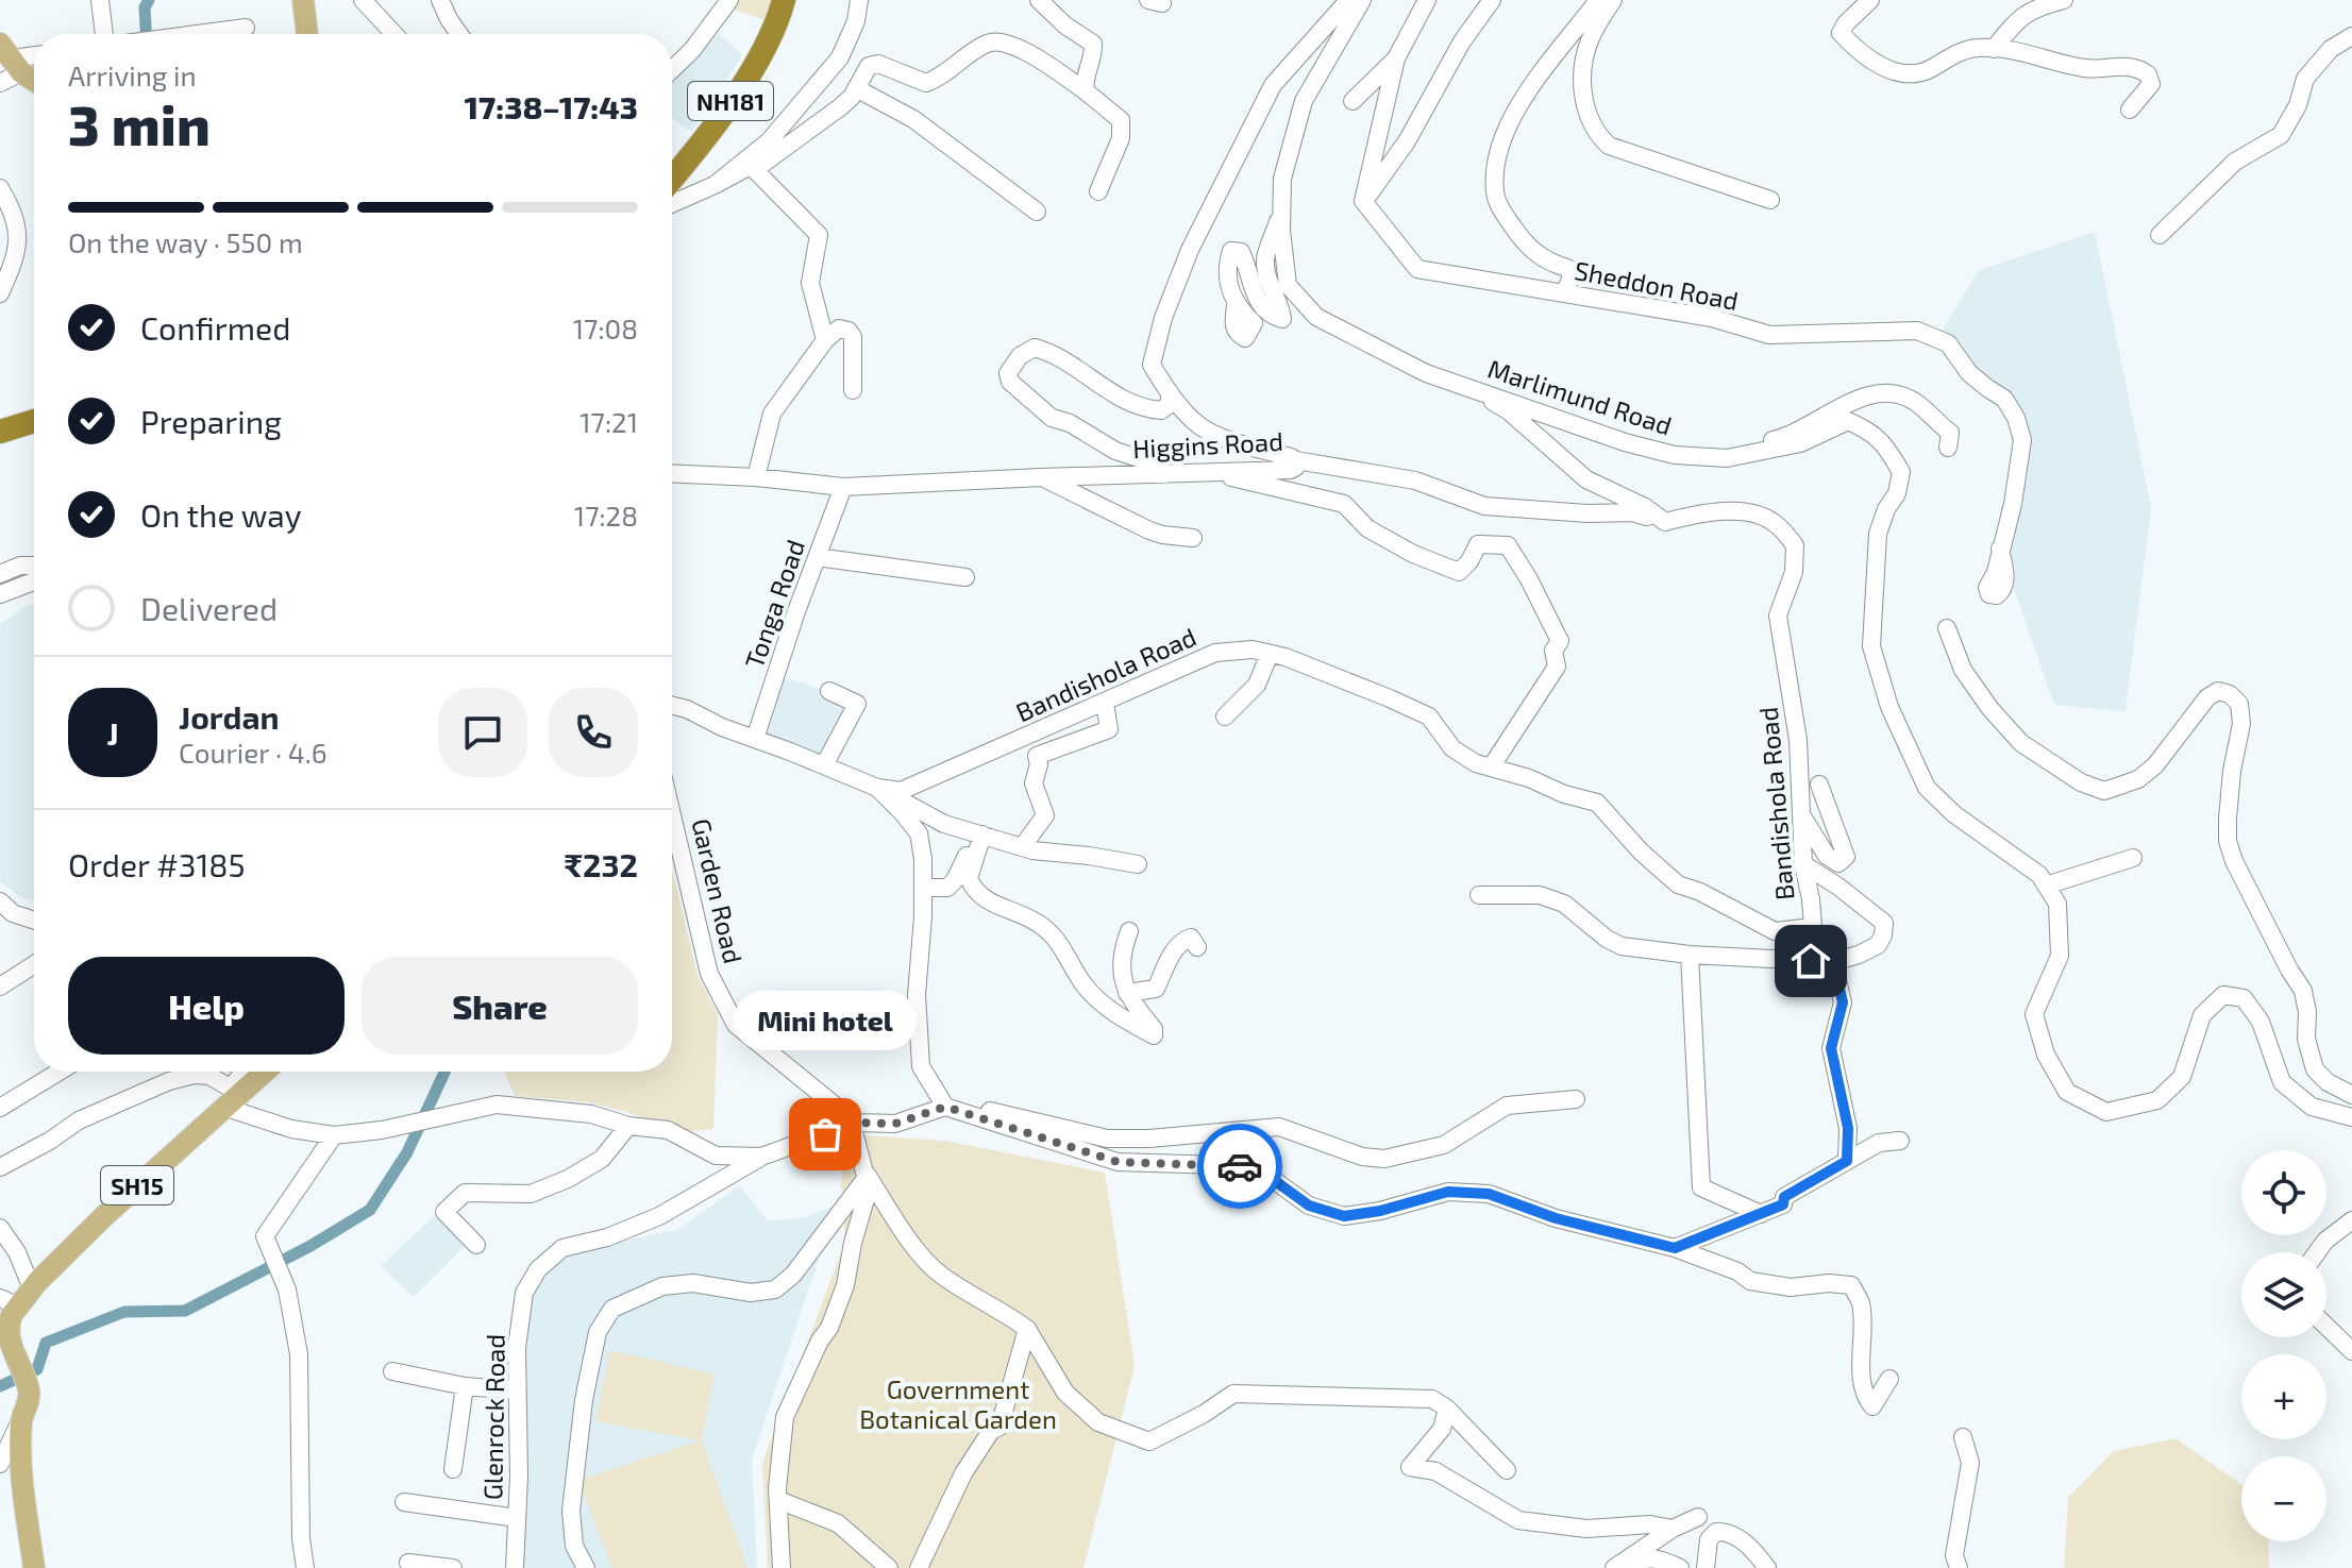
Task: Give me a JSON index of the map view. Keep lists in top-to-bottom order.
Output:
{
  "streets": {
    "highway": ["NH181"],
    "main road": ["SH15"],
    "street": [
      "Sheddon Road",
      "Marlimund Road",
      "Higgins Road",
      "Tonga Road",
      "Bandishola Road",
      "Garden Road",
      "Glenrock Road"
    ]
  },
  "crossings": [
    ["Marlimund Road", "Higgins Road"],
    ["Higgins Road", "Tonga Road"],
    ["Tonga Road", "Bandishola Road"]
  ],
  "parks": ["Government Botanical Garden"],
  "places": ["Mini hotel"],
  "page": {
    "heading": ["3 min", "Arriving in", "17:38–17:43"],
    "panel": [
      "Jordan",
      "Courier · 4.6",
      "Order #3185",
      "₹232"
    ],
    "bar": "On the way · 550 m",
    "list": [
      ["Confirmed", "17:08"],
      ["Preparing", "17:21"],
      ["On the way", "17:28"],
      "Delivered"
    ],
    "round": "J",
    "buttons": ["Help", "Share"],
    "bubble": "Mini hotel",
    "map_buttons": ["+", "−"]
  }
}
